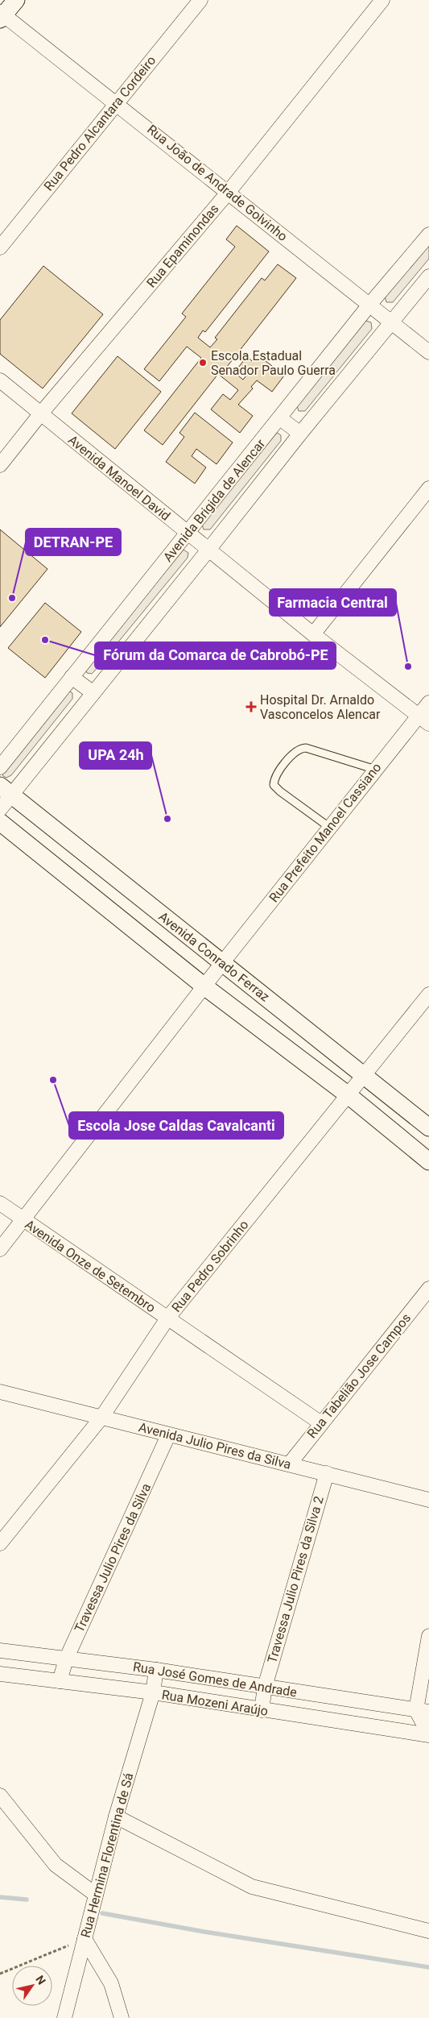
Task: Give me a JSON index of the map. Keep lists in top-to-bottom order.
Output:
{
  "streets": {
    "street": [
      "Rua Pedro Alcantara Cordeiro",
      "Rua João de Andrade Golvinho",
      "Rua Epaminondas",
      "Avenida Manoel David",
      "Avenida Brigida de Alencar",
      "Rua Prefeito Manoel Cassiano",
      "Avenida Conrado Ferraz",
      "Avenida Onze de Setembro",
      "Rua Pedro Sobrinho",
      "Rua Tabelião Jose Campos",
      "Avenida Julio Pires da Silva",
      "Travessa Julio Pires da Silva",
      "Travessa Julio Pires da Silva 2",
      "Rua José Gomes de Andrade",
      "Rua Mozeni Araújo",
      "Rua Hermina Florentina de Sá"
    ]
  },
  "crossings": [
    ["Rua Pedro Alcantara Cordeiro", "Rua João de Andrade Golvinho"],
    ["Rua João de Andrade Golvinho", "Rua Epaminondas"],
    ["Rua João de Andrade Golvinho", "Avenida Brigida de Alencar"],
    ["Rua Epaminondas", "Avenida Manoel David"],
    ["Avenida Manoel David", "Avenida Brigida de Alencar"],
    ["Avenida Manoel David", "Rua Prefeito Manoel Cassiano"],
    ["Avenida Brigida de Alencar", "Avenida Conrado Ferraz"],
    ["Rua Prefeito Manoel Cassiano", "Avenida Conrado Ferraz"],
    ["Rua Prefeito Manoel Cassiano", "Avenida Onze de Setembro"],
    ["Avenida Conrado Ferraz", "Rua Pedro Sobrinho"],
    ["Avenida Onze de Setembro", "Rua Pedro Sobrinho"],
    ["Avenida Onze de Setembro", "Rua Tabelião Jose Campos"],
    ["Rua Pedro Sobrinho", "Avenida Julio Pires da Silva"],
    ["Rua Tabelião Jose Campos", "Avenida Julio Pires da Silva"],
    ["Avenida Julio Pires da Silva", "Travessa Julio Pires da Silva"],
    ["Avenida Julio Pires da Silva", "Travessa Julio Pires da Silva 2"],
    ["Travessa Julio Pires da Silva", "Rua José Gomes de Andrade"],
    ["Travessa Julio Pires da Silva", "Rua Mozeni Araújo"],
    ["Travessa Julio Pires da Silva 2", "Rua José Gomes de Andrade"],
    ["Travessa Julio Pires da Silva 2", "Rua Mozeni Araújo"],
    ["Rua José Gomes de Andrade", "Rua Hermina Florentina de Sá"],
    ["Rua Mozeni Araújo", "Rua Hermina Florentina de Sá"]
  ],
  "places": {
    "other": [
      "Escola Estadual Senador Paulo Guerra",
      "DETRAN-PE",
      "Fórum da Comarca de Cabrobó-PE",
      "Farmacia Central",
      "UPA 24h",
      "Escola Jose Caldas Cavalcanti"
    ],
    "health": ["Hospital Dr. Arnaldo Vasconcelos Alencar"]
  },
  "north": "top right"
}
